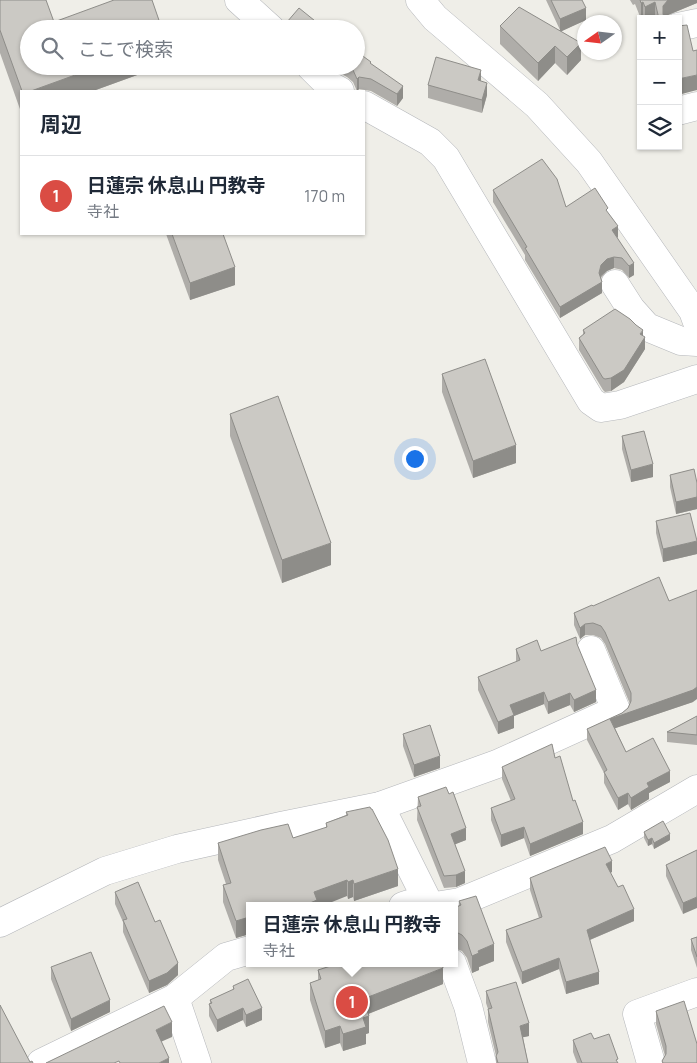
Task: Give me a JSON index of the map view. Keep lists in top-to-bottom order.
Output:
{
  "north": "left",
  "page": {
    "map_buttons": ["+", "−"],
    "search": "ここで検索",
    "heading": "周辺",
    "list": [
      {
        "mark": "1",
        "name": "日蓮宗 休息山 円教寺",
        "note": "寺社",
        "value": "170 m"
      }
    ],
    "popup": ["日蓮宗 休息山 円教寺", "寺社"],
    "pins": "1"
  }
}
